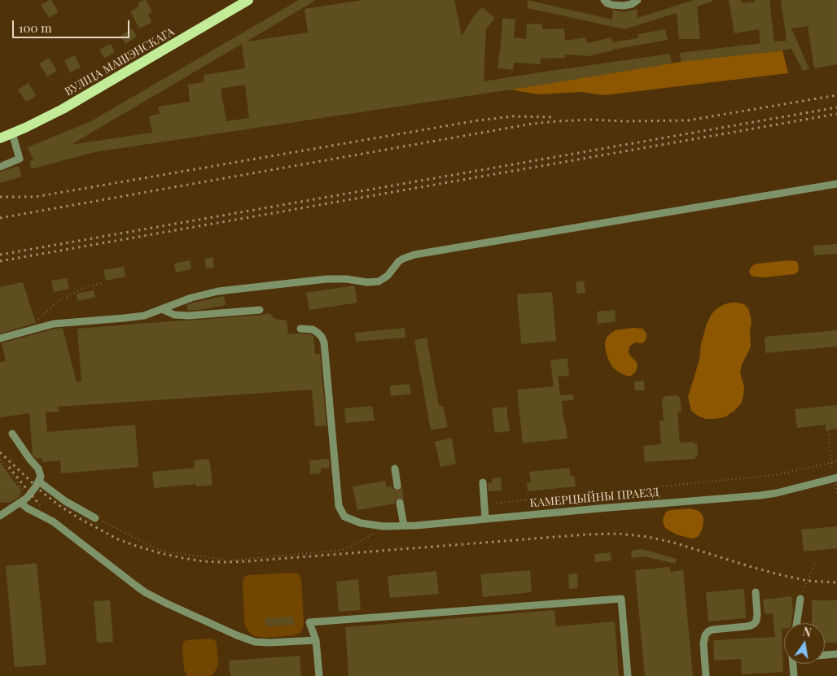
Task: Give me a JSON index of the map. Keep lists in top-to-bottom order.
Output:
{
  "streets": {
    "main road": ["ВУЛІЦА МАШЭНСКАГА"],
    "street": ["КАМЕРЦЫЙНЫ ПРАЕЗД"]
  },
  "scale_bar": "100 m",
  "north": "top"
}
